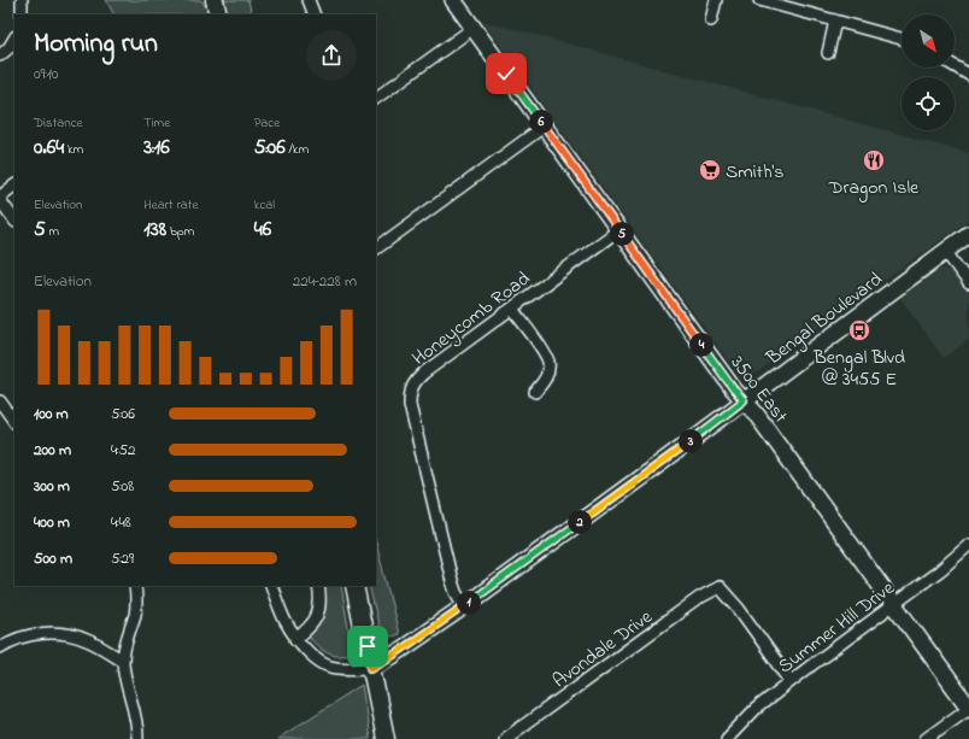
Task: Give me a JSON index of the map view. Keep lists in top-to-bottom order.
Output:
{
  "streets": {
    "main road": ["Bengal Boulevard", "3500 East"],
    "street": ["Honeycomb Road", "Summer Hill Drive", "Avondale Drive"]
  },
  "crossings": [
    ["Honeycomb Road", "Bengal Boulevard"],
    ["Honeycomb Road", "3500 East"],
    ["Bengal Boulevard", "3500 East"],
    ["3500 East", "Summer Hill Drive"],
    ["Summer Hill Drive", "Avondale Drive"]
  ],
  "places": {
    "restaurant": ["Dragon Isle"],
    "supermarket": ["Smith's"],
    "bus stop": ["Bengal Blvd @ 3455 E"]
  },
  "north": "bottom right",
  "page": {
    "heading": ["Morning run", "09:10"],
    "stats": [
      ["Distance", "0.64 km"],
      ["Time", "3:16"],
      ["Pace", "5:06 /km"],
      ["Elevation", "5 m"],
      ["Heart rate", "138 bpm"],
      ["kcal", "46"]
    ],
    "pins": [
      "6",
      "5",
      "4",
      "3",
      "2",
      "1"
    ],
    "chart": ["Elevation", "224–228 m"],
    "list": [
      {
        "name": "100 m",
        "note": "5:06"
      },
      {
        "name": "200 m",
        "note": "4:52"
      },
      {
        "name": "300 m",
        "note": "5:08"
      },
      {
        "name": "400 m",
        "note": "4:48"
      },
      {
        "name": "500 m",
        "note": "5:29"
      }
    ]
  }
}
